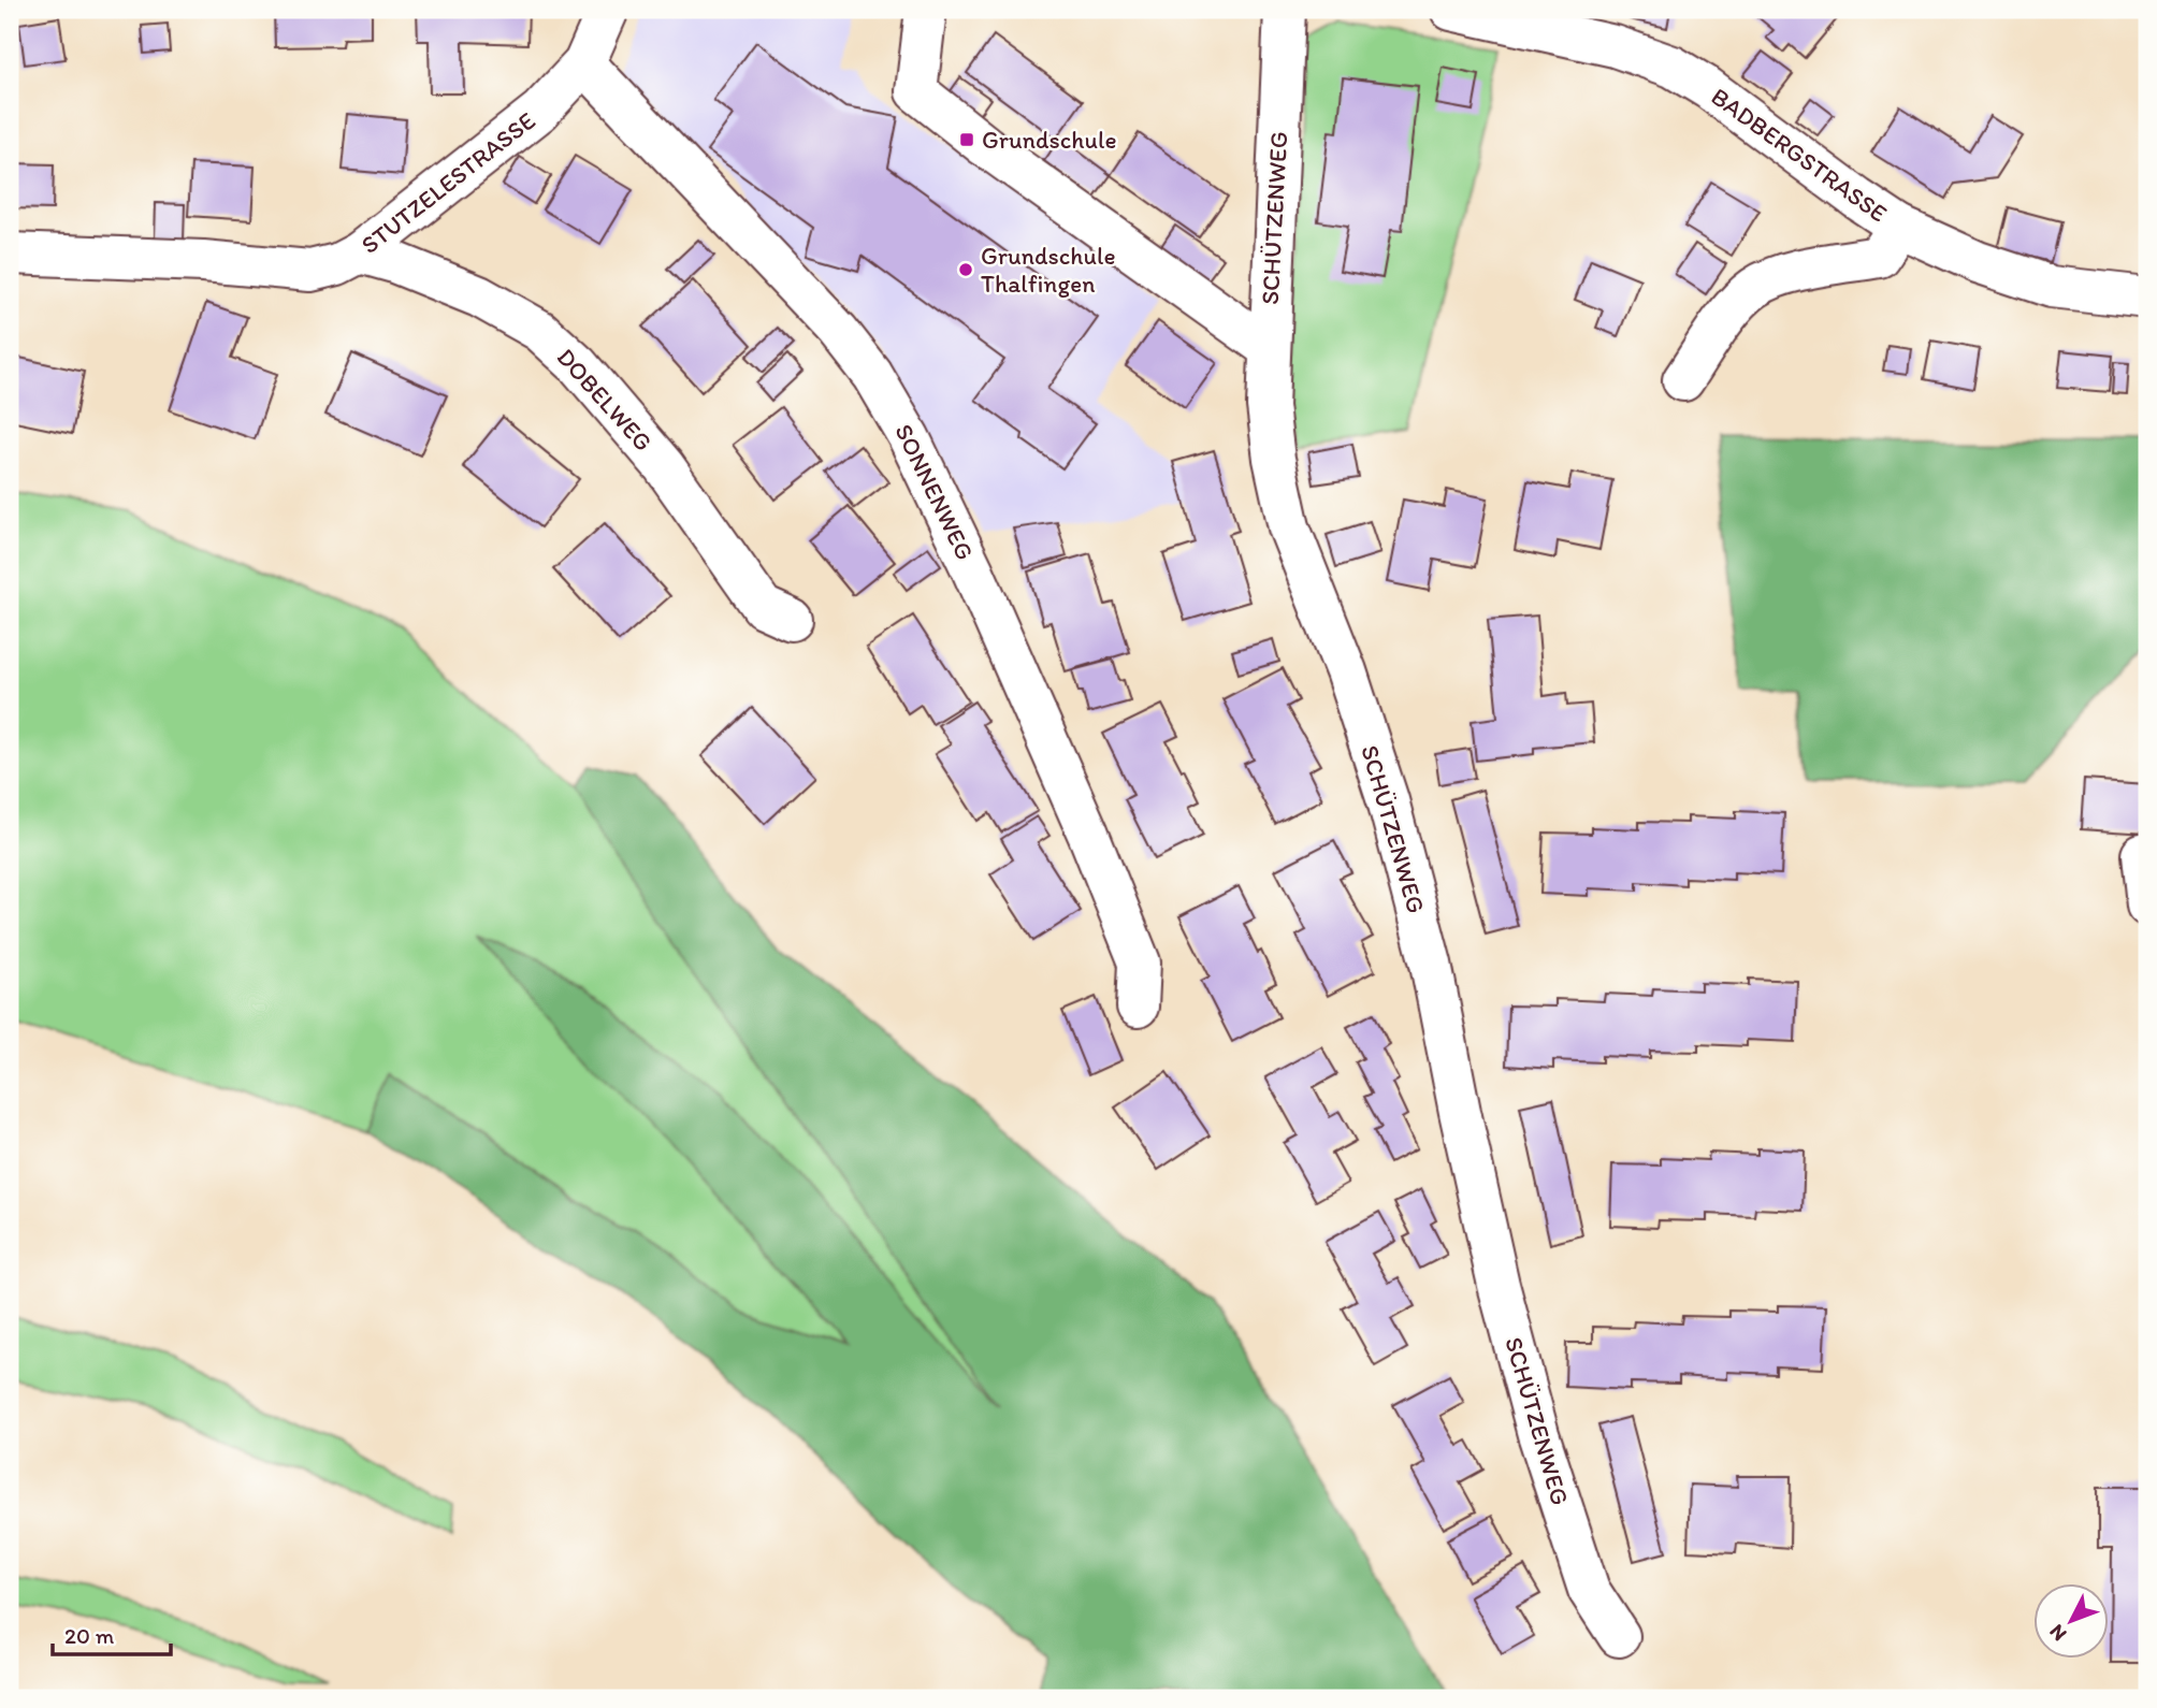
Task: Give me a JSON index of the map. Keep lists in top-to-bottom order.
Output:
{
  "streets": {
    "street": [
      "BADBERGSTRASSE",
      "STUTZELESTRASSE",
      "SCHÜTZENWEG",
      "DOBELWEG",
      "SONNENWEG"
    ]
  },
  "crossings": [
    ["STUTZELESTRASSE", "DOBELWEG"],
    ["STUTZELESTRASSE", "SONNENWEG"]
  ],
  "places": {
    "transit": ["Grundschule"],
    "other": ["Grundschule Thalfingen"]
  },
  "scale_bar": "20 m",
  "north": "bottom left"
}
